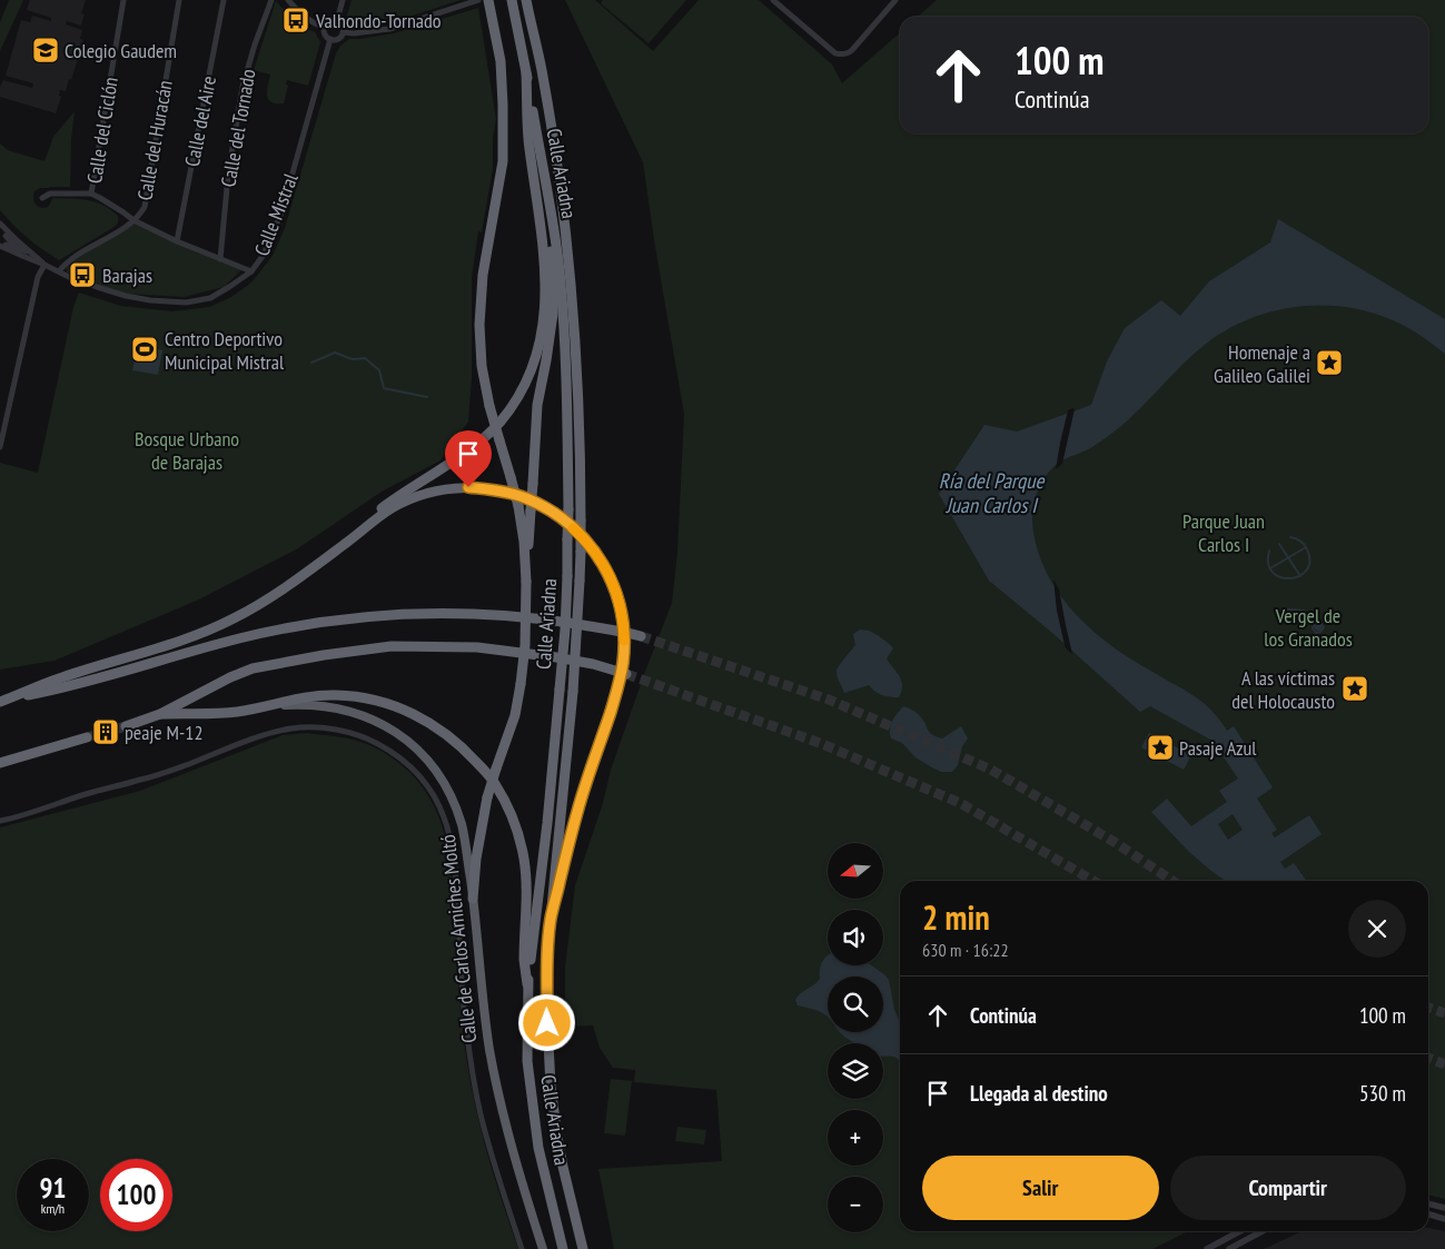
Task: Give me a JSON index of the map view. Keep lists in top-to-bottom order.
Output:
{
  "streets": {
    "highway": ["Calle Ariadna"],
    "street": [
      "Calle del Aire",
      "Calle del Tornado",
      "Calle del Ciclón",
      "Calle del Huracán",
      "Calle Mistral",
      "Calle de Carlos Arniches Moltó"
    ]
  },
  "crossings": [
    ["Calle del Huracán", "Calle Mistral"]
  ],
  "water": ["Ría del Parque Juan Carlos I"],
  "parks": ["Bosque Urbano de Barajas", "Parque Juan Carlos I", "Vergel de los Granados"],
  "places": {
    "bus stop": ["Valhondo-Tornado", "Barajas"],
    "school or university": ["Colegio Gaudem"],
    "sports": ["Centro Deportivo Municipal Mistral"],
    "place": ["Homenaje a Galileo Galilei", "A las víctimas del Holocausto", "Pasaje Azul"],
    "building": ["peaje M-12"]
  },
  "north": "left",
  "page": {
    "turn": ["100 m", "Continúa"],
    "map_buttons": ["+", "−"],
    "heading": ["2 min", "630 m · 16:22"],
    "list": [
      {
        "name": "Continúa",
        "value": "100 m"
      },
      {
        "name": "Llegada al destino",
        "value": "530 m"
      }
    ],
    "buttons": ["Salir", "Compartir"],
    "speed": "91 km/h",
    "limit": "100"
  }
}
